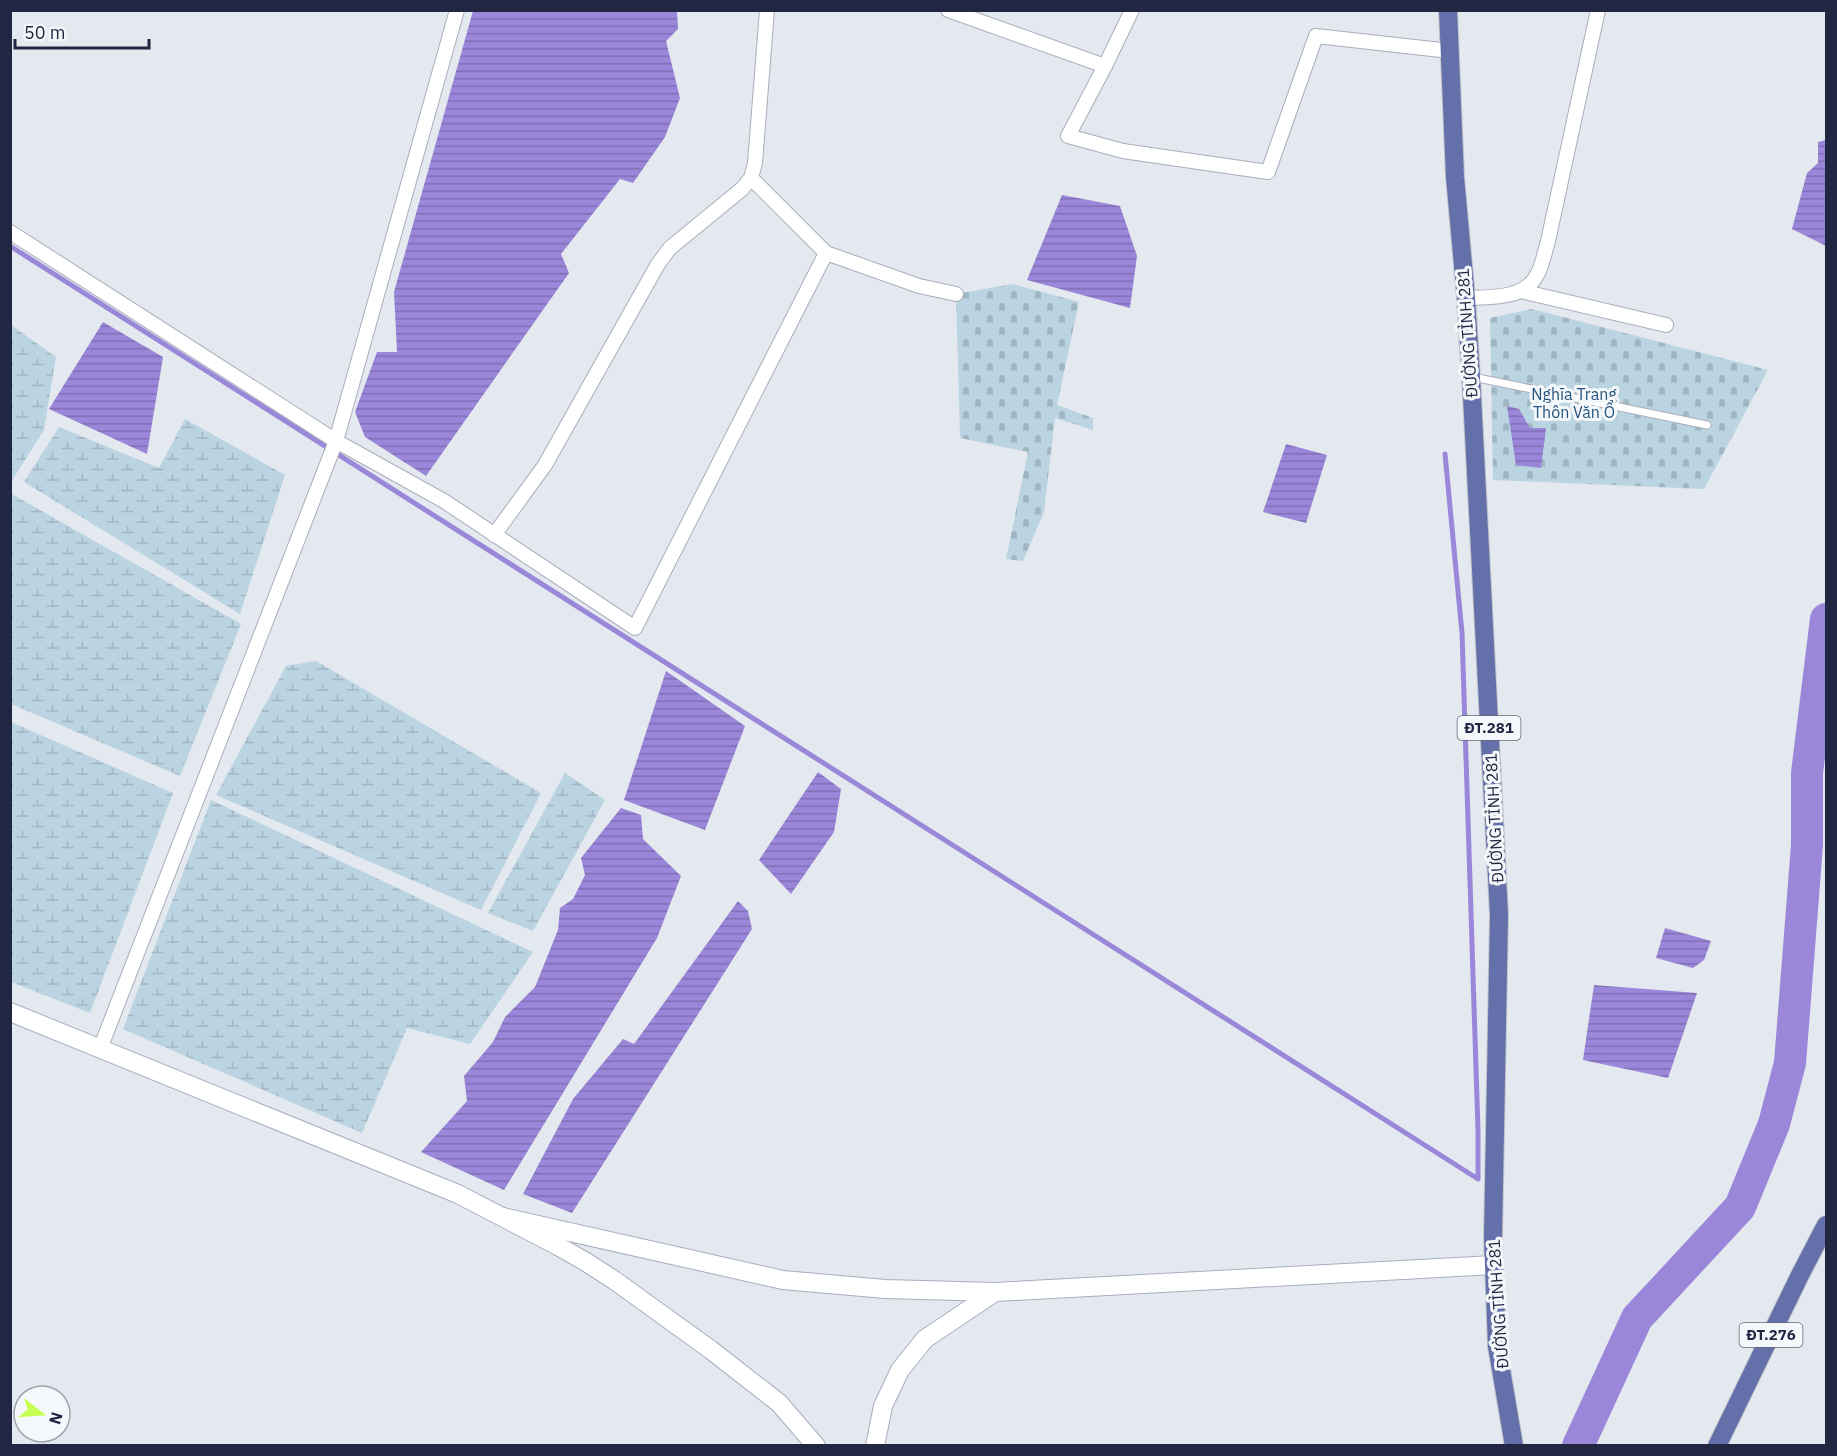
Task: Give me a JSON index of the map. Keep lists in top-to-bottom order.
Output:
{
  "streets": {
    "main road": ["ĐƯỜNG TỈNH 281", "ĐT.281", "ĐT.276"]
  },
  "parks": ["Nghĩa Trang Thôn Văn Ổ"],
  "scale_bar": "50 m",
  "north": "right"
}
